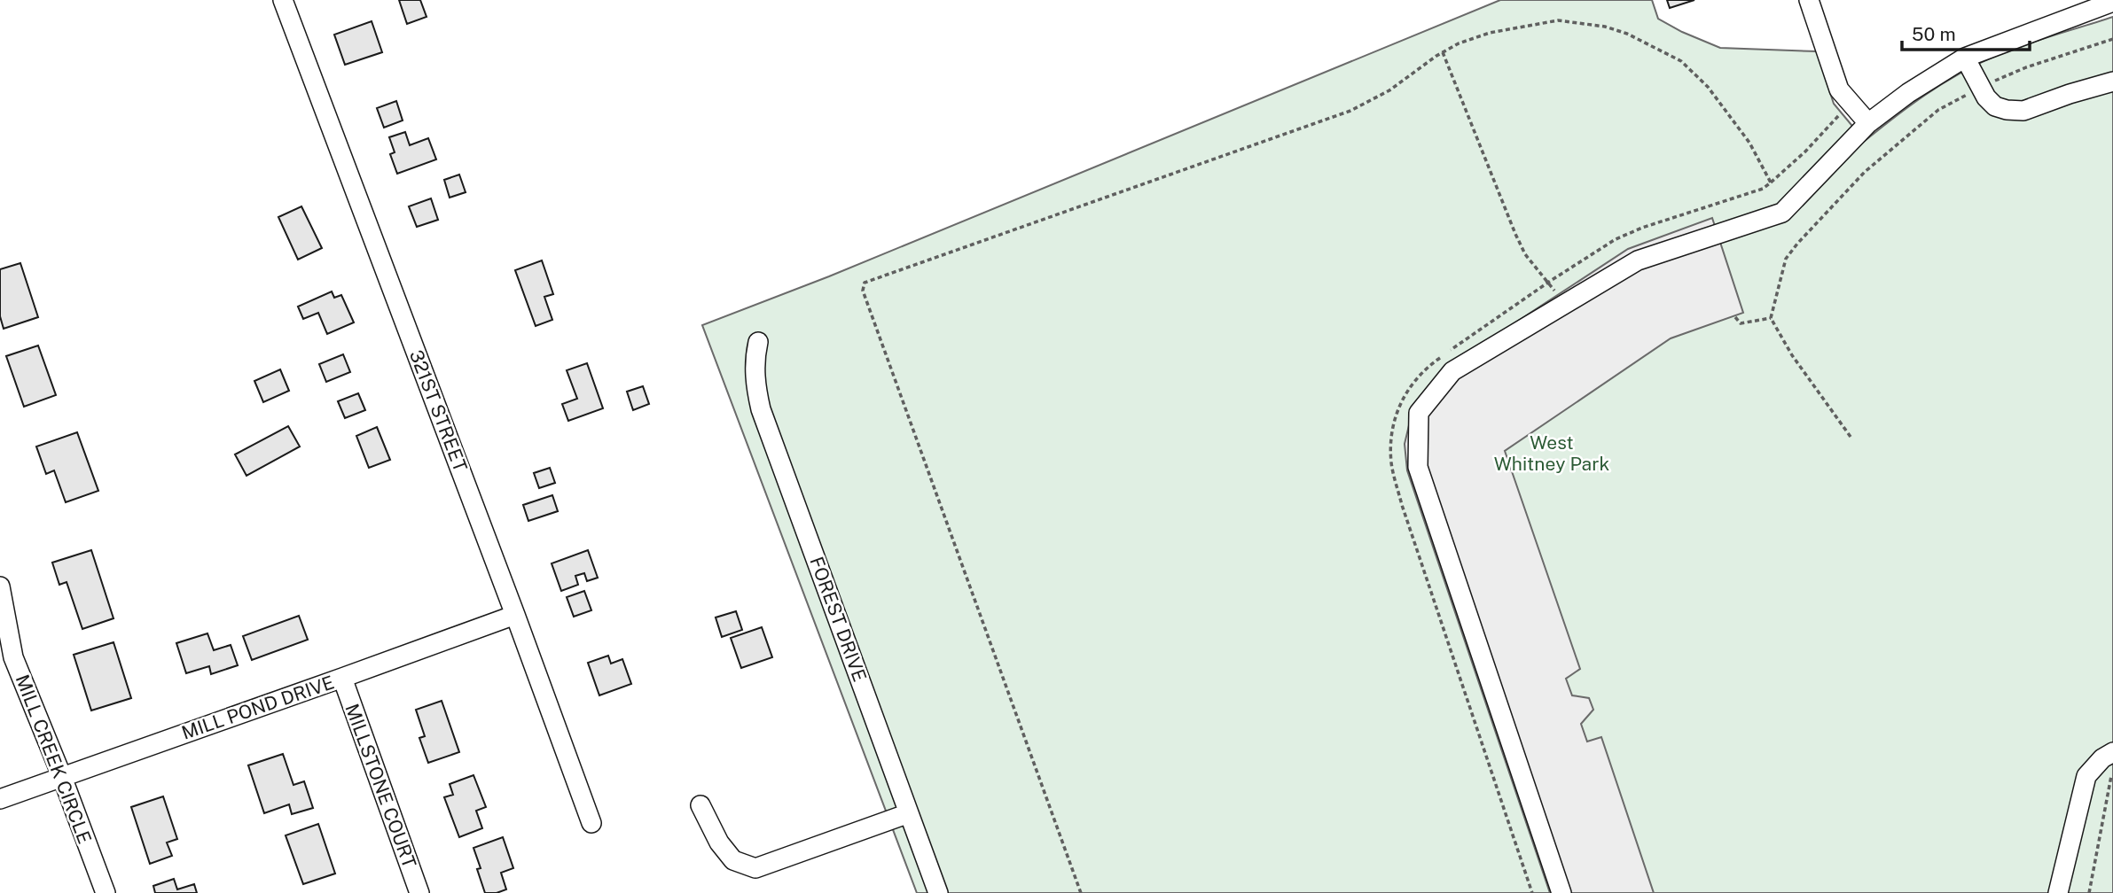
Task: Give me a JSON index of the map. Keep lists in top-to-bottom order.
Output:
{
  "streets": {
    "street": [
      "321ST STREET",
      "FOREST DRIVE",
      "MILL POND DRIVE",
      "MILL CREEK CIRCLE",
      "MILLSTONE COURT"
    ]
  },
  "crossings": [
    ["321ST STREET", "MILL POND DRIVE"],
    ["MILL POND DRIVE", "MILL CREEK CIRCLE"],
    ["MILL POND DRIVE", "MILLSTONE COURT"]
  ],
  "parks": ["West Whitney Park"],
  "scale_bar": "50 m"
}
